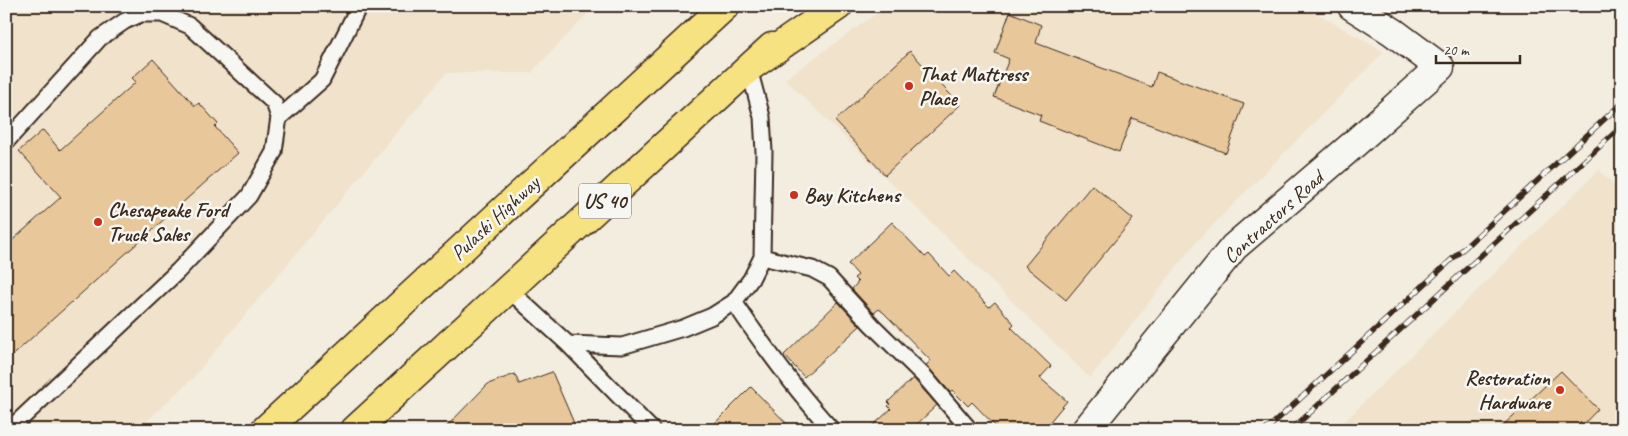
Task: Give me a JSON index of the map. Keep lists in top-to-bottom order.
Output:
{
  "streets": {
    "highway": ["US 40", "Pulaski Highway"],
    "street": ["Contractors Road"]
  },
  "places": [
    "That Mattress Place",
    "Bay Kitchens",
    "Chesapeake Ford Truck Sales",
    "Restoration Hardware"
  ],
  "scale_bar": "20 m"
}
